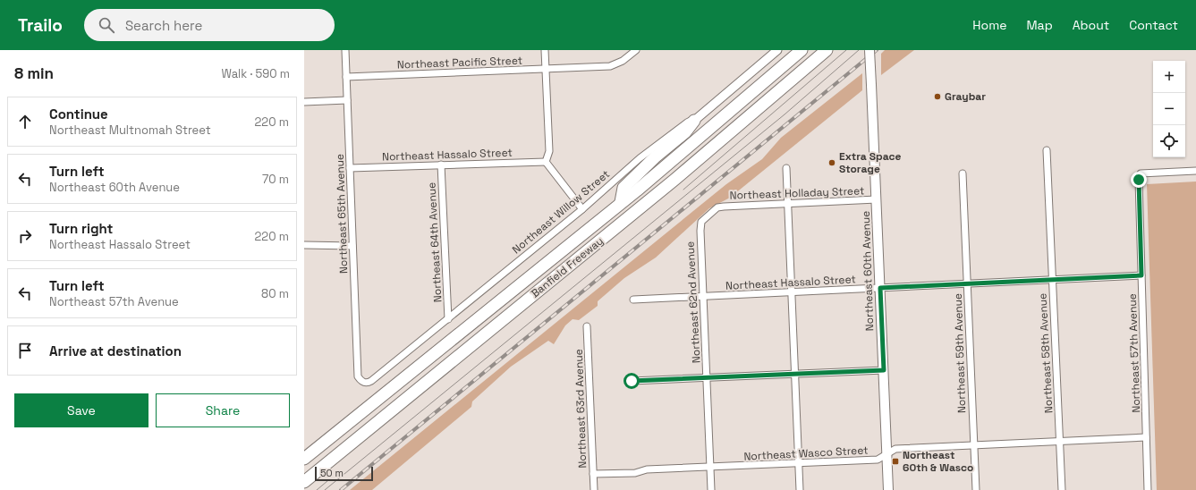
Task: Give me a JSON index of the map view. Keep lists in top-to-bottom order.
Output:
{
  "streets": {
    "highway": ["Banfield Freeway"],
    "main road": ["Northeast 60th Avenue"],
    "street": [
      "Northeast Pacific Street",
      "Northeast Hassalo Street",
      "Northeast Holladay Street",
      "Northeast Willow Street",
      "Northeast 65th Avenue",
      "Northeast 64th Avenue",
      "Northeast 62nd Avenue",
      "Northeast 59th Avenue",
      "Northeast 58th Avenue",
      "Northeast 57th Avenue",
      "Northeast 63rd Avenue",
      "Northeast Wasco Street"
    ]
  },
  "crossings": [
    ["Northeast Pacific Street", "Northeast 65th Avenue"],
    ["Northeast Hassalo Street", "Northeast 65th Avenue"],
    ["Northeast Hassalo Street", "Northeast 64th Avenue"],
    ["Northeast Hassalo Street", "Northeast 60th Avenue"],
    ["Northeast Hassalo Street", "Northeast 62nd Avenue"],
    ["Northeast Hassalo Street", "Northeast 59th Avenue"],
    ["Northeast Hassalo Street", "Northeast 58th Avenue"],
    ["Northeast Hassalo Street", "Northeast 57th Avenue"],
    ["Northeast Holladay Street", "Northeast 60th Avenue"],
    ["Northeast Holladay Street", "Northeast 62nd Avenue"],
    ["Northeast Willow Street", "Northeast 65th Avenue"],
    ["Northeast Willow Street", "Northeast 64th Avenue"],
    ["Northeast 60th Avenue", "Northeast Wasco Street"],
    ["Northeast 62nd Avenue", "Northeast Wasco Street"],
    ["Northeast 59th Avenue", "Northeast Wasco Street"],
    ["Northeast 58th Avenue", "Northeast Wasco Street"],
    ["Northeast 57th Avenue", "Northeast Wasco Street"],
    ["Northeast 63rd Avenue", "Northeast Wasco Street"]
  ],
  "places": {
    "other": ["Graybar", "Extra Space Storage"],
    "transit": ["Northeast 60th & Wasco"]
  },
  "scale_bar": "50 m",
  "page": {
    "header": "Trailo",
    "search": "Search here",
    "nav": [
      "Home",
      "Map",
      "About",
      "Contact"
    ],
    "heading": ["8 min", "Walk · 590 m"],
    "map_buttons": ["+", "−"],
    "list": [
      ["Continue", "Northeast Multnomah Street", "220 m"],
      ["Turn left", "Northeast 60th Avenue", "70 m"],
      ["Turn right", "Northeast Hassalo Street", "220 m"],
      ["Turn left", "Northeast 57th Avenue", "80 m"],
      "Arrive at destination"
    ],
    "buttons": ["Save", "Share"],
    "scale": "50 m"
  }
}
